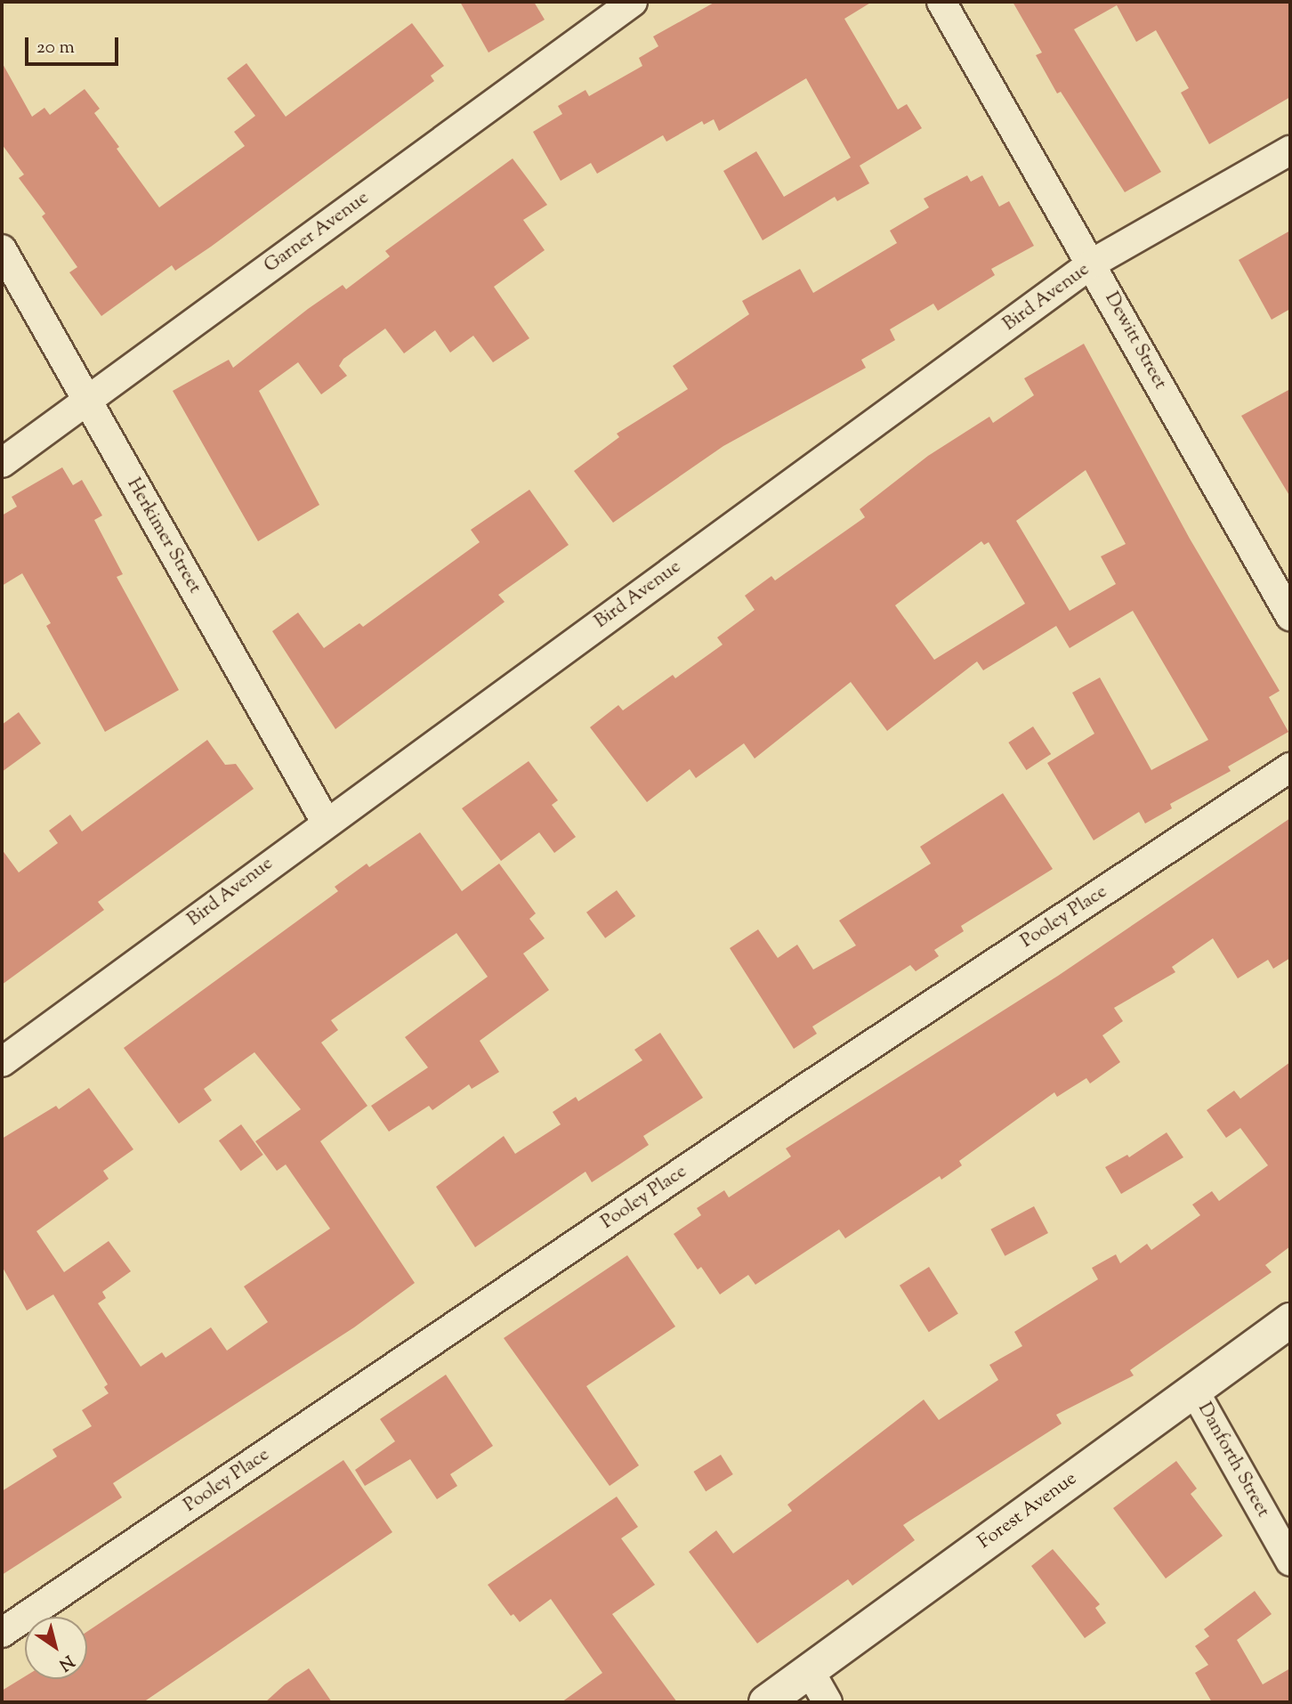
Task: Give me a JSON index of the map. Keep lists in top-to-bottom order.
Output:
{
  "streets": {
    "street": [
      "Garner Avenue",
      "Bird Avenue",
      "Dewitt Street",
      "Herkimer Street",
      "Pooley Place",
      "Danforth Street",
      "Forest Avenue"
    ]
  },
  "crossings": [
    ["Garner Avenue", "Herkimer Street"],
    ["Bird Avenue", "Dewitt Street"],
    ["Bird Avenue", "Herkimer Street"],
    ["Danforth Street", "Forest Avenue"]
  ],
  "scale_bar": "20 m",
  "north": "bottom right"
}
